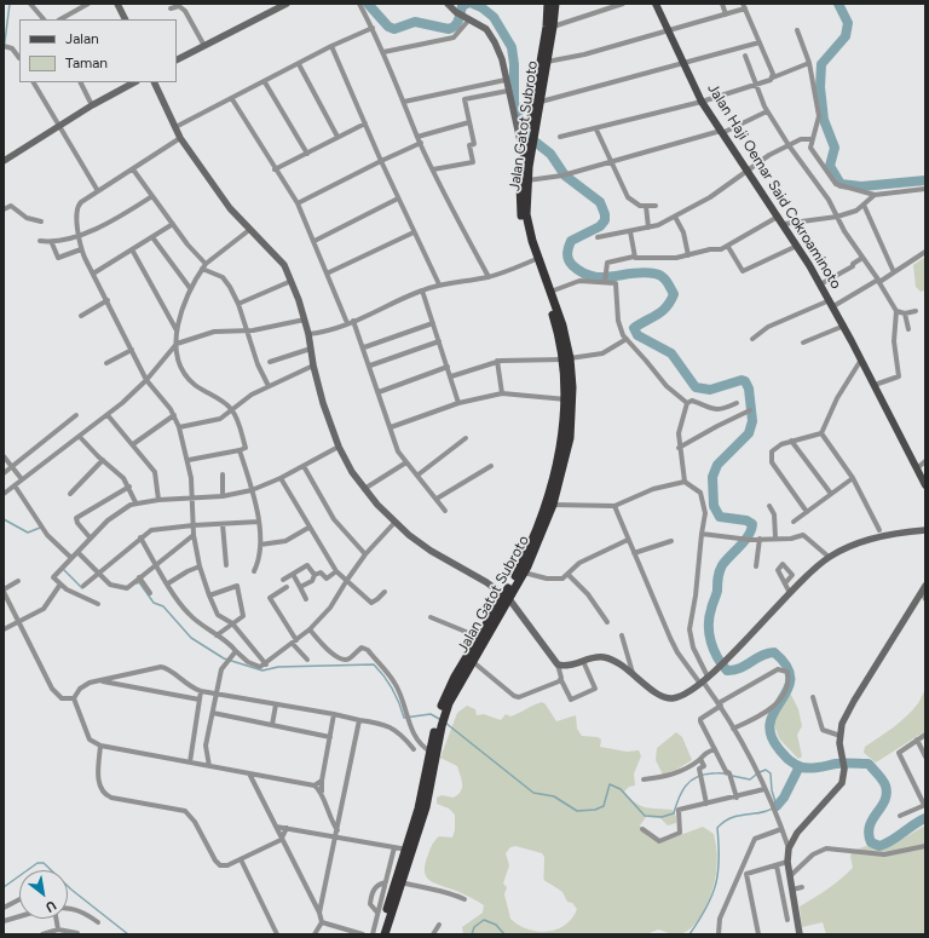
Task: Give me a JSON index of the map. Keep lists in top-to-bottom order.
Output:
{
  "streets": {
    "highway": ["Jalan Gatot Subroto"],
    "main road": ["Jalan Haji Oemar Said Cokroaminoto"]
  },
  "legend": ["Jalan", "Taman"],
  "north": "bottom right"
}
